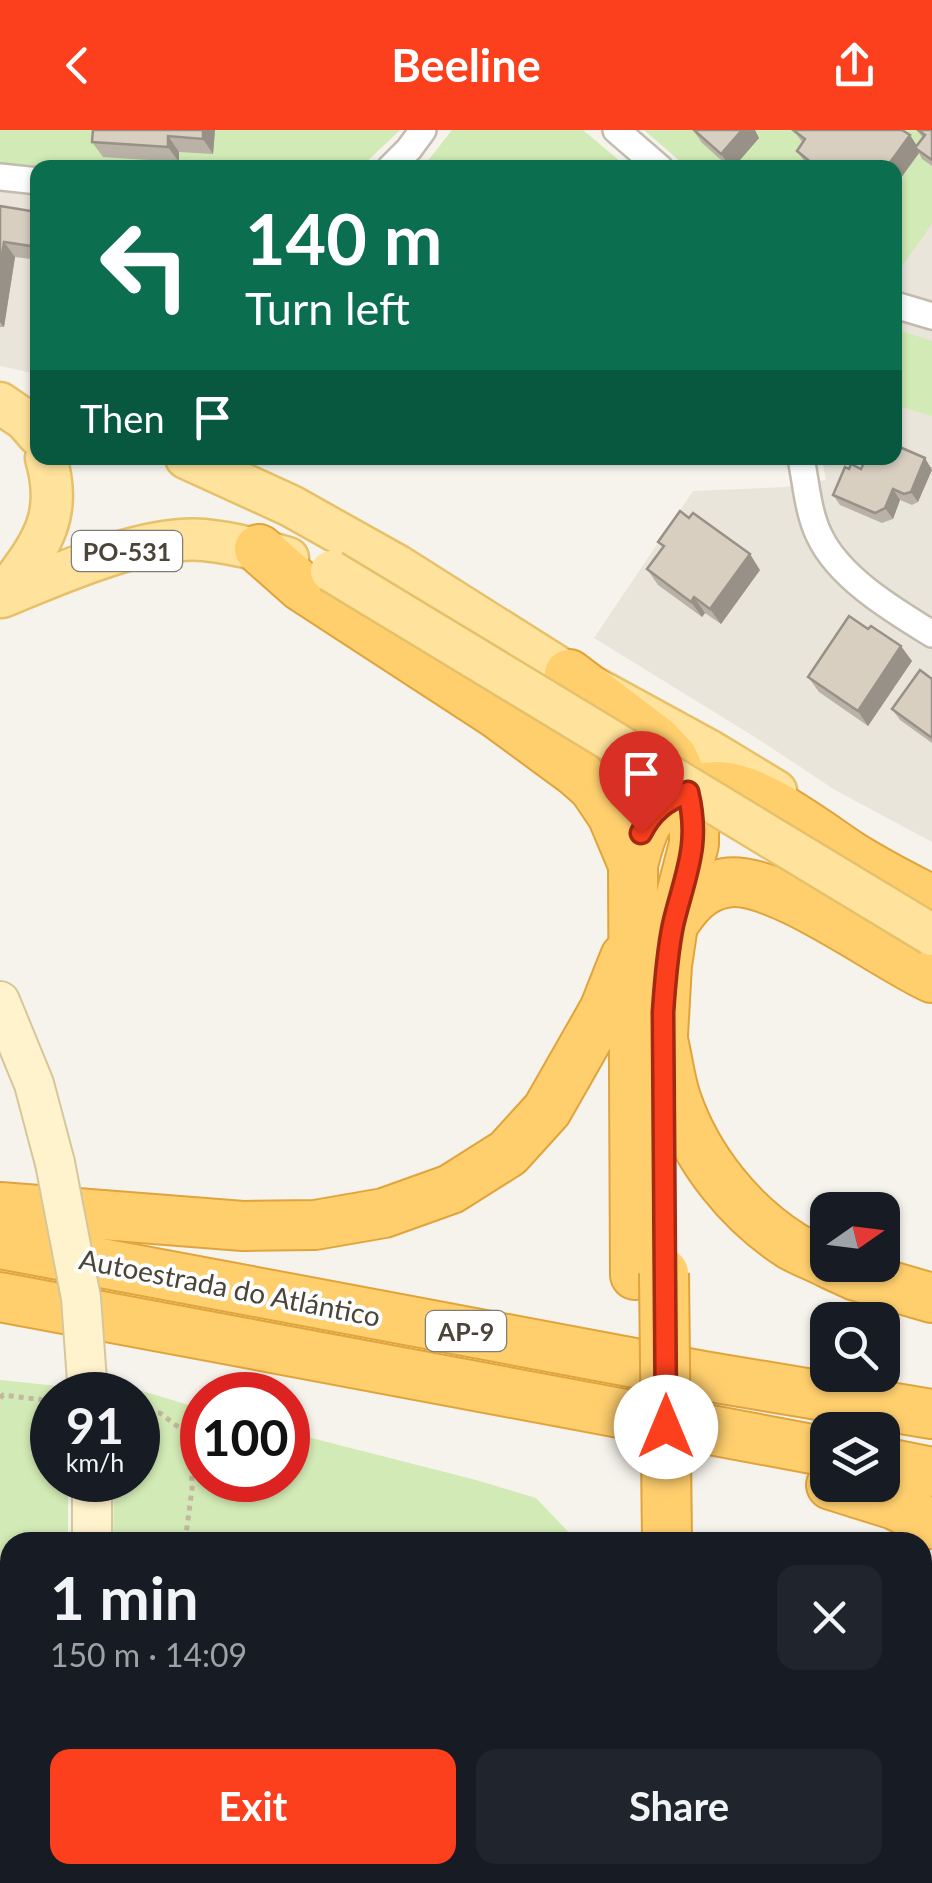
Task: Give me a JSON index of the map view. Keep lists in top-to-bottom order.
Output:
{
  "streets": {
    "highway": ["Autoestrada do Atlántico", "AP-9"],
    "main road": ["PO-531"]
  },
  "north": "right",
  "page": {
    "header": "Beeline",
    "turn": ["140 m", "Turn left"],
    "then": "Then",
    "speed": "91 km/h",
    "limit": "100",
    "heading": ["1 min", "150 m · 14:09"],
    "buttons": ["Exit", "Share"]
  }
}
